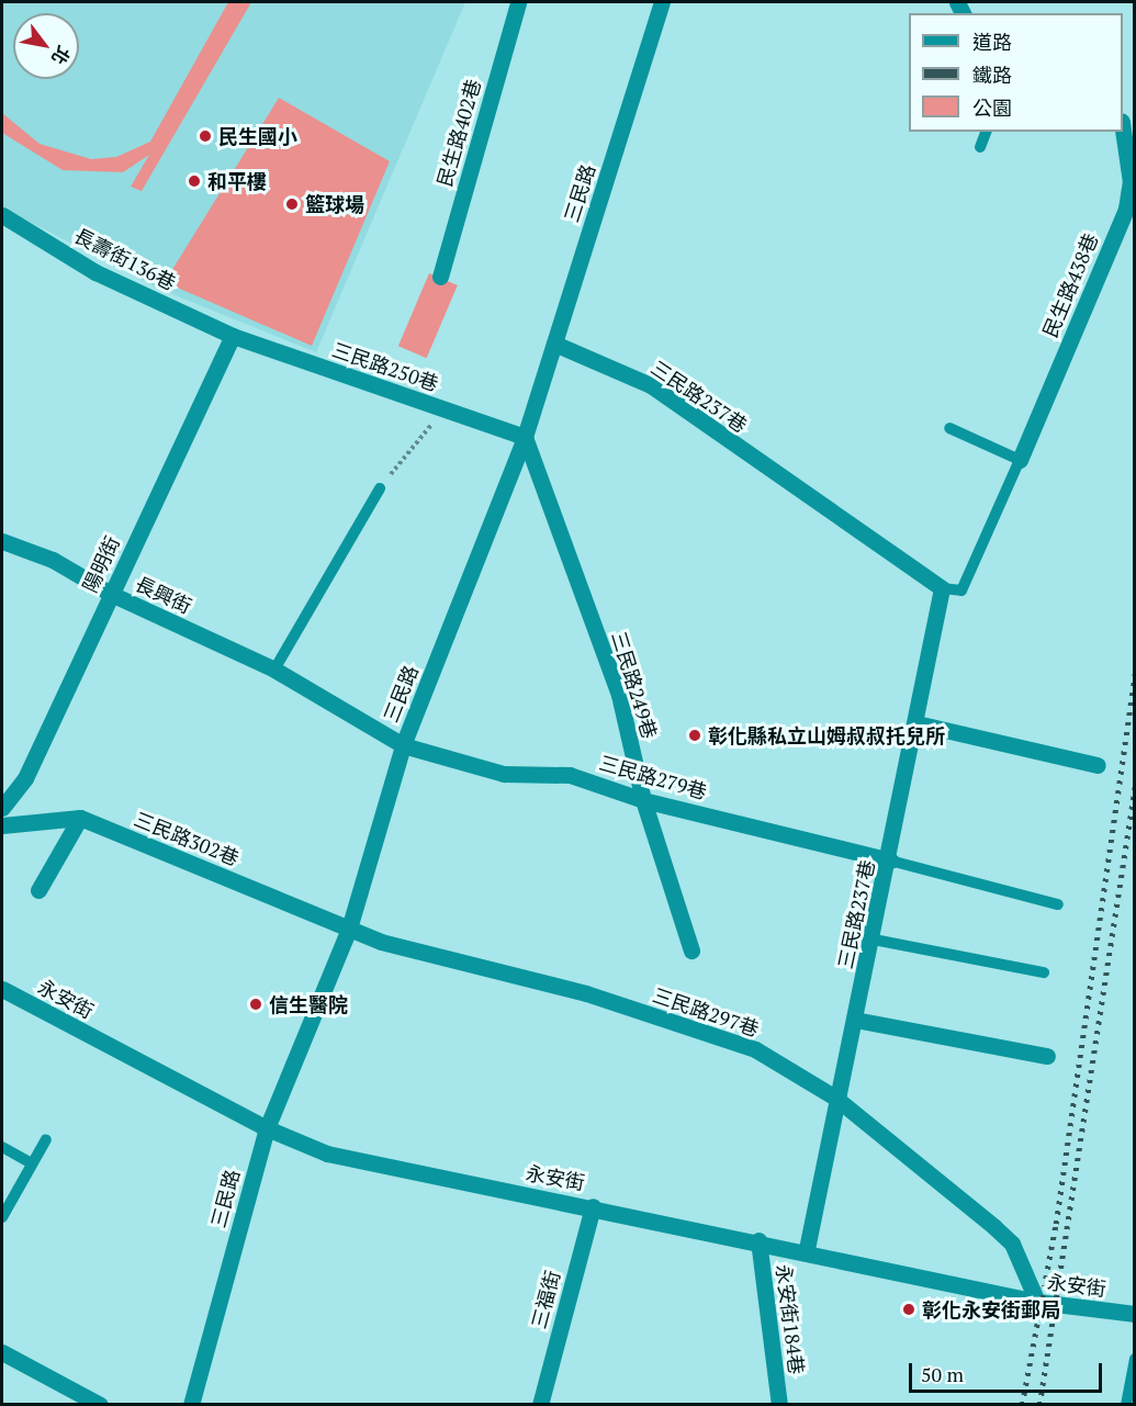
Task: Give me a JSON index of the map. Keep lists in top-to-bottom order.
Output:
{
  "streets": {
    "street": [
      "民生路402巷",
      "三民路",
      "長壽街136巷",
      "民生路438巷",
      "三民路250巷",
      "三民路237巷",
      "陽明街",
      "長興街",
      "三民路249巷",
      "三民路279巷",
      "三民路302巷",
      "永安街",
      "三民路297巷",
      "三福街",
      "永安街184巷"
    ]
  },
  "crossings": [
    ["三民路", "三民路250巷"],
    ["三民路", "三民路237巷"],
    ["三民路", "長興街"],
    ["三民路", "三民路249巷"],
    ["三民路", "三民路279巷"],
    ["三民路", "三民路302巷"],
    ["三民路", "永安街"],
    ["三民路", "三民路297巷"],
    ["長壽街136巷", "三民路250巷"],
    ["長壽街136巷", "陽明街"],
    ["三民路250巷", "陽明街"],
    ["三民路250巷", "三民路249巷"],
    ["三民路237巷", "三民路279巷"],
    ["三民路237巷", "永安街"],
    ["三民路237巷", "三民路297巷"],
    ["陽明街", "長興街"],
    ["長興街", "三民路279巷"],
    ["三民路249巷", "三民路279巷"],
    ["三民路302巷", "三民路297巷"],
    ["永安街", "三民路297巷"],
    ["永安街", "三福街"],
    ["永安街", "永安街184巷"]
  ],
  "places": [
    "民生國小",
    "和平樓",
    "籃球場",
    "彰化縣私立山姆叔叔托兒所",
    "信生醫院",
    "彰化永安街郵局"
  ],
  "legend": ["道路", "鐵路", "公園"],
  "scale_bar": "50 m",
  "north": "bottom right"
}
